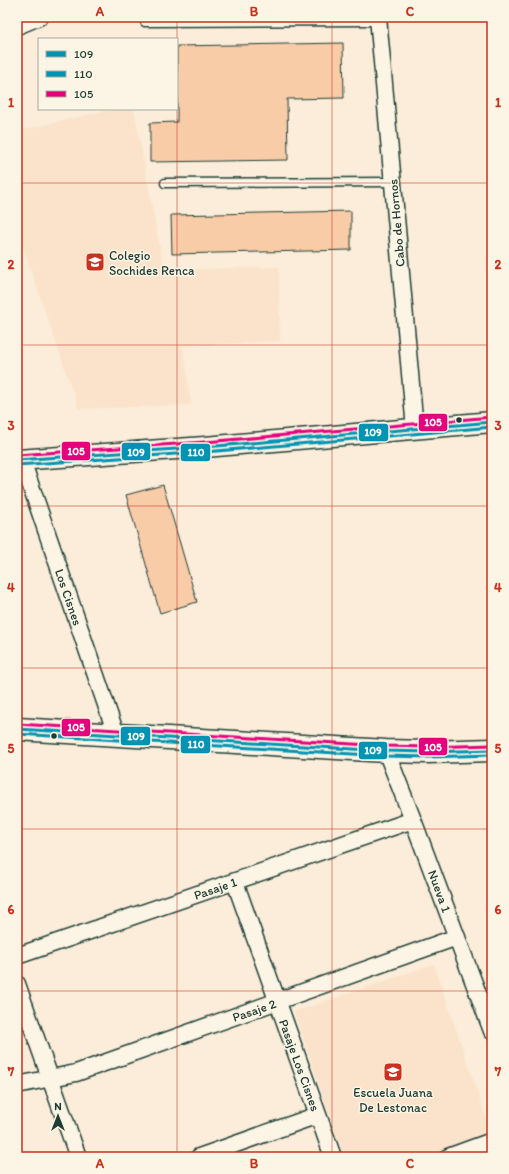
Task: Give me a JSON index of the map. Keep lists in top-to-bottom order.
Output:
{
  "streets": {
    "street": [
      "Cabo de Hornos",
      "Los Cisnes",
      "Pasaje 1",
      "Nueva 1",
      "Pasaje 2",
      "Pasaje Los Cisnes"
    ]
  },
  "crossings": [
    ["Pasaje 1", "Nueva 1"],
    ["Pasaje 1", "Pasaje Los Cisnes"],
    ["Nueva 1", "Pasaje 2"],
    ["Pasaje 2", "Pasaje Los Cisnes"]
  ],
  "places": {
    "school or university": ["Colegio Sochides Renca", "Escuela Juana De Lestonac"]
  },
  "lines": ["transit line 105", "transit line 109", "transit line 110"],
  "legend": ["109", "110", "105"],
  "north": "top",
  "grid": {
    "columns": ["A", "B", "C"],
    "rows": [
      "1",
      "2",
      "3",
      "4",
      "5",
      "6",
      "7"
    ]
  }
}
